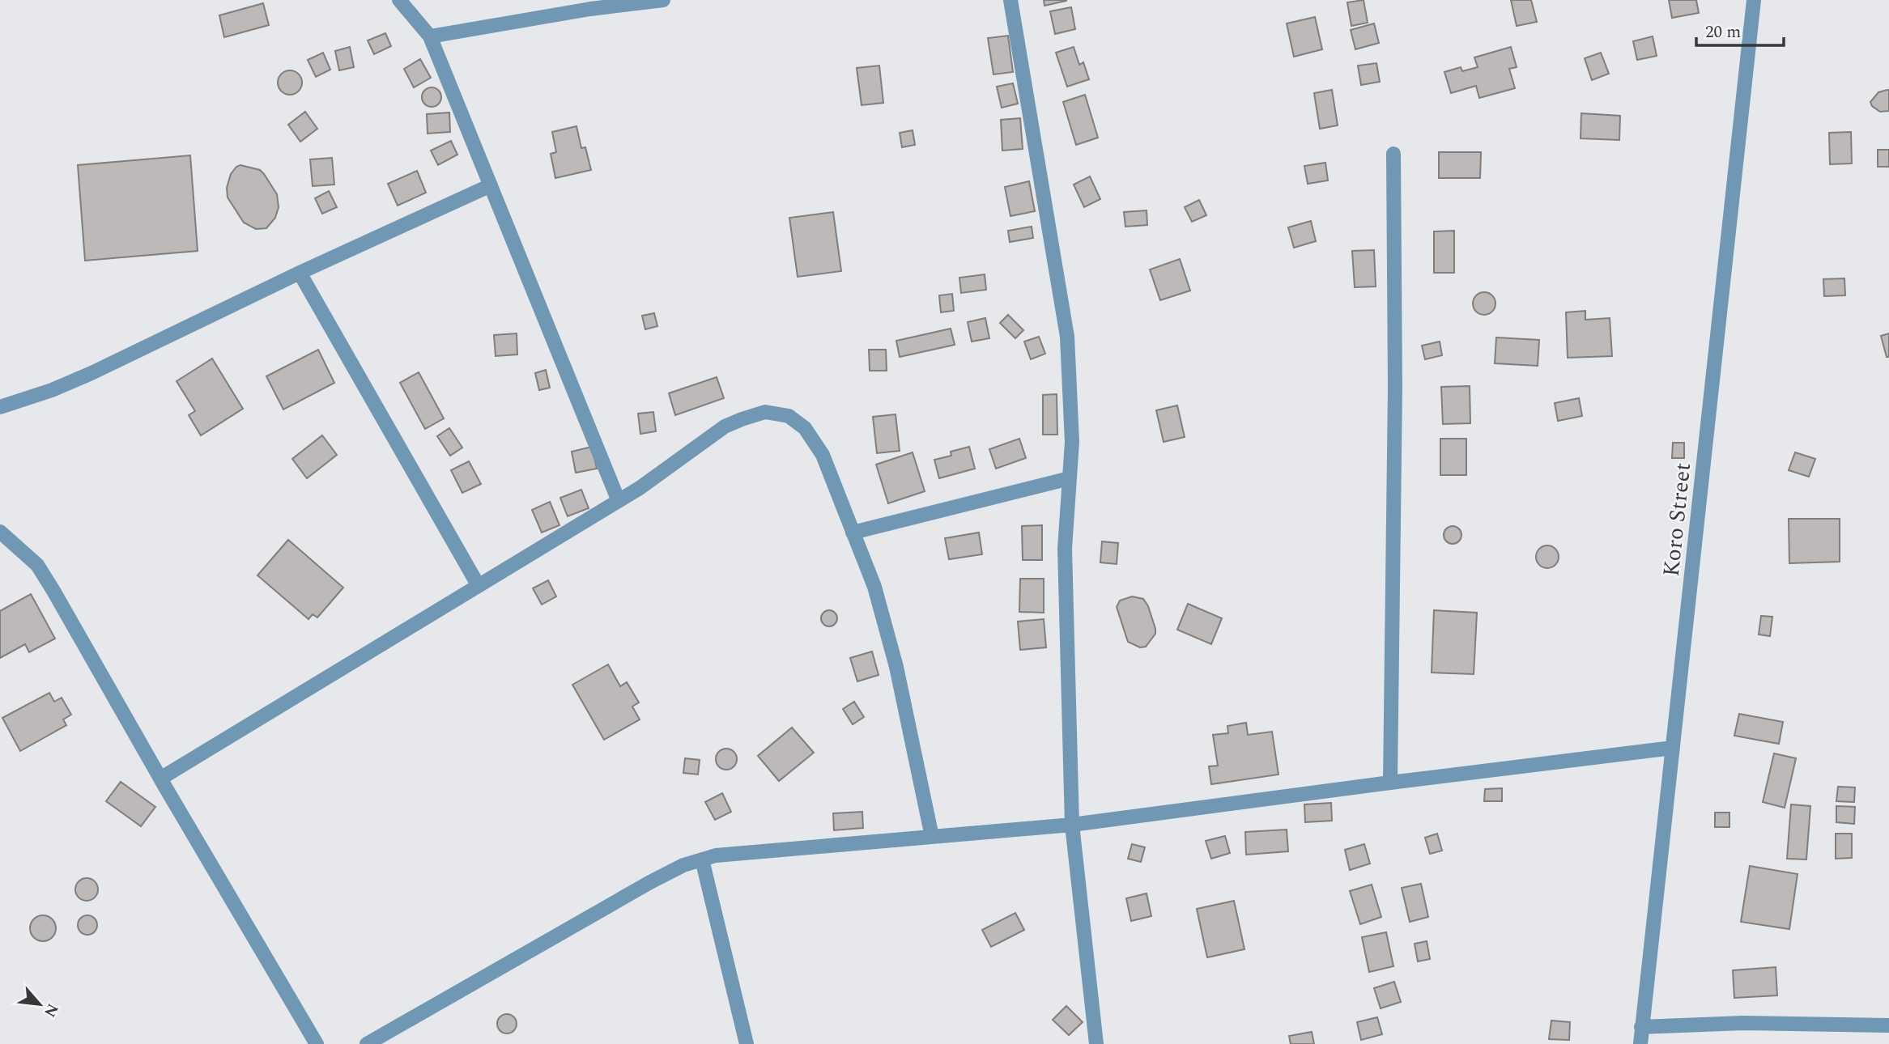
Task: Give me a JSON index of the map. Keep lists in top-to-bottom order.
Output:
{
  "streets": {
    "street": ["Koro Street"]
  },
  "scale_bar": "20 m",
  "north": "bottom right"
}
